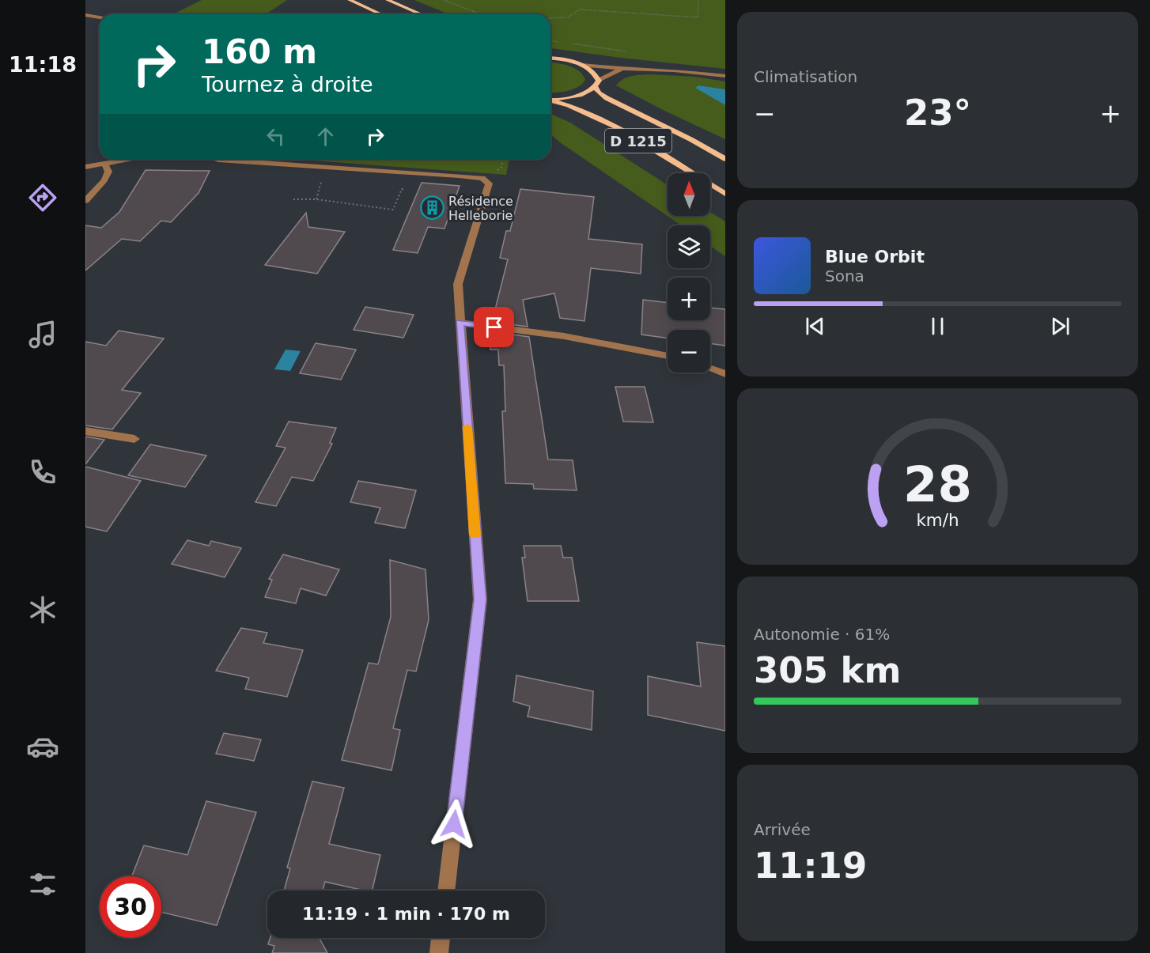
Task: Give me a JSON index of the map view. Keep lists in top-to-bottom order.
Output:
{
  "streets": {
    "main road": ["D 1215"]
  },
  "places": {
    "building": ["Résidence Helleborie"]
  },
  "north": "top",
  "page": {
    "tabs": "11:18",
    "tile": [
      "Climatisation",
      ["Autonomie · 61%", "305 km"],
      ["Arrivée", "11:19"]
    ],
    "turn": ["160 m", "Tournez à droite"],
    "heat": ["−", "23°", "+"],
    "map_buttons": ["+", "−"],
    "song": ["Blue Orbit", "Sona"],
    "limit": "30",
    "trip": "11:19 · 1 min · 170 m",
    "gauge": ["28", "km/h"]
  }
}
